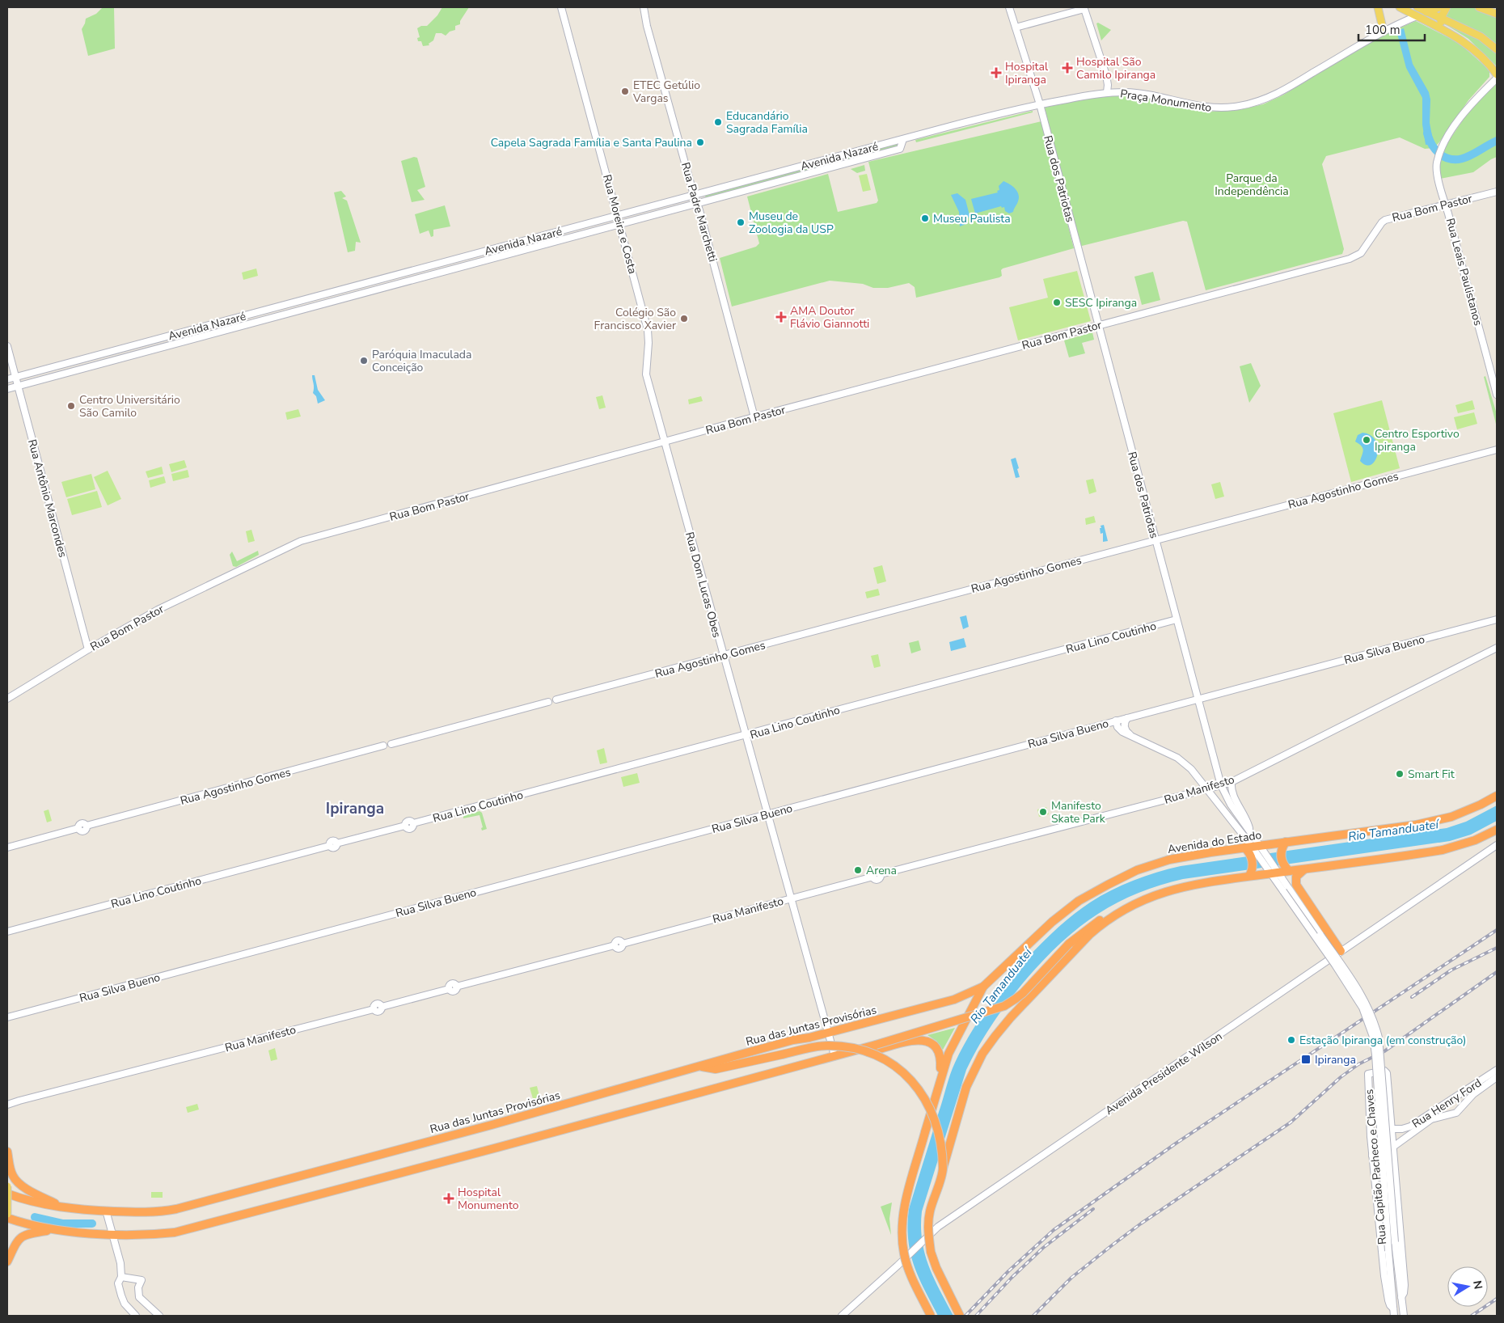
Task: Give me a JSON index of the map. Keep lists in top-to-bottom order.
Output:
{
  "streets": {
    "highway": ["Avenida do Estado", "Rua das Juntas Provisórias"],
    "main road": [
      "Praça Monumento",
      "Avenida Nazaré",
      "Rua dos Patriotas",
      "Rua Bom Pastor",
      "Rua Padre Marchetti",
      "Rua Moreira e Costa",
      "Rua Leais Paulistanos",
      "Rua Agostinho Gomes",
      "Rua Antônio Marcondes",
      "Rua Dom Lucas Obes",
      "Rua Lino Coutinho",
      "Rua Silva Bueno",
      "Rua Manifesto",
      "Avenida Presidente Wilson",
      "Rua Henry Ford",
      "Rua Capitão Pacheco e Chaves"
    ]
  },
  "crossings": [
    ["Praça Monumento", "Avenida Nazaré"],
    ["Praça Monumento", "Rua dos Patriotas"],
    ["Avenida Nazaré", "Rua dos Patriotas"],
    ["Avenida Nazaré", "Rua Padre Marchetti"],
    ["Avenida Nazaré", "Rua Moreira e Costa"],
    ["Avenida Nazaré", "Rua Antônio Marcondes"],
    ["Rua dos Patriotas", "Rua Bom Pastor"],
    ["Rua dos Patriotas", "Rua Agostinho Gomes"],
    ["Rua dos Patriotas", "Rua Lino Coutinho"],
    ["Rua dos Patriotas", "Rua Silva Bueno"],
    ["Rua dos Patriotas", "Rua Manifesto"],
    ["Rua dos Patriotas", "Avenida do Estado"],
    ["Rua dos Patriotas", "Rua Capitão Pacheco e Chaves"],
    ["Rua Bom Pastor", "Rua Padre Marchetti"],
    ["Rua Bom Pastor", "Rua Moreira e Costa"],
    ["Rua Bom Pastor", "Rua Leais Paulistanos"],
    ["Rua Bom Pastor", "Rua Antônio Marcondes"],
    ["Rua Bom Pastor", "Rua Dom Lucas Obes"],
    ["Rua Moreira e Costa", "Rua Dom Lucas Obes"],
    ["Rua Agostinho Gomes", "Rua Dom Lucas Obes"],
    ["Rua Dom Lucas Obes", "Rua Lino Coutinho"],
    ["Rua Dom Lucas Obes", "Rua Silva Bueno"],
    ["Rua Dom Lucas Obes", "Rua Manifesto"],
    ["Rua Dom Lucas Obes", "Rua das Juntas Provisórias"],
    ["Avenida do Estado", "Rua das Juntas Provisórias"],
    ["Rua Henry Ford", "Rua Capitão Pacheco e Chaves"]
  ],
  "districts": ["Ipiranga"],
  "water": ["Rio Tamanduateí"],
  "parks": ["Parque da Independência"],
  "places": {
    "health": [
      "Hospital São Camilo Ipiranga",
      "Hospital Ipiranga",
      "AMA Doutor Flávio Giannotti",
      "Hospital Monumento"
    ],
    "other": [
      "ETEC Getúlio Vargas",
      "Educandário Sagrada Família",
      "Capela Sagrada Família e Santa Paulina",
      "Museu Paulista",
      "Museu de Zoologia da USP",
      "SESC Ipiranga",
      "Colégio São Francisco Xavier",
      "Paróquia Imaculada Conceição",
      "Centro Universitário São Camilo",
      "Centro Esportivo Ipiranga",
      "Smart Fit",
      "Manifesto Skate Park",
      "Arena",
      "Estação Ipiranga (em construção)"
    ],
    "transit": ["Ipiranga"]
  },
  "scale_bar": "100 m",
  "north": "right"
}
